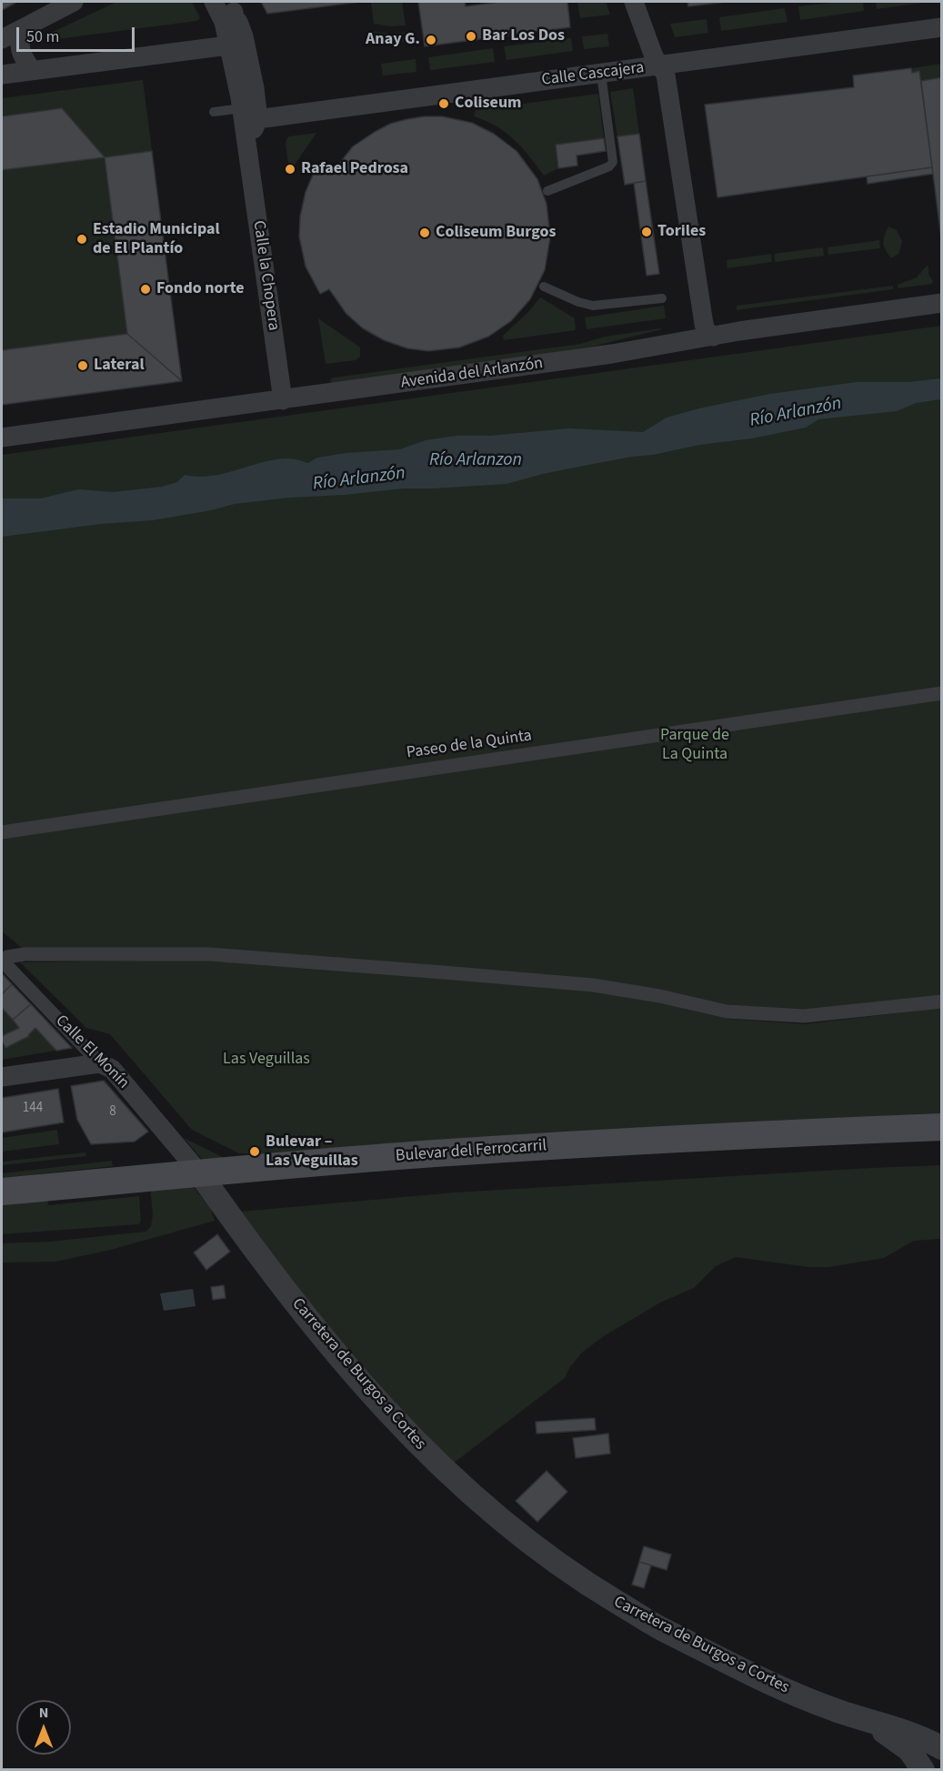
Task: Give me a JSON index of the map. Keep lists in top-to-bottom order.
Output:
{
  "streets": {
    "main road": ["Bulevar del Ferrocarril"],
    "street": [
      "Calle Cascajera",
      "Calle la Chopera",
      "Avenida del Arlanzón",
      "Paseo de la Quinta",
      "Calle El Monín",
      "Carretera de Burgos a Cortes"
    ]
  },
  "crossings": [
    ["Calle Cascajera", "Calle la Chopera"],
    ["Calle la Chopera", "Avenida del Arlanzón"],
    ["Calle El Monín", "Bulevar del Ferrocarril"],
    ["Calle El Monín", "Carretera de Burgos a Cortes"],
    ["Bulevar del Ferrocarril", "Carretera de Burgos a Cortes"]
  ],
  "water": ["Río Arlanzón", "Río Arlanzon"],
  "parks": ["Parque de La Quinta", "Las Veguillas"],
  "places": [
    "Bar Los Dos",
    "Anay G.",
    "Coliseum",
    "Rafael Pedrosa",
    "Toriles",
    "Coliseum Burgos",
    "Estadio Municipal de El Plantío",
    "Fondo norte",
    "Lateral",
    "Bulevar – Las Veguillas"
  ],
  "house_numbers": ["144", "8"],
  "scale_bar": "50 m",
  "north": "top"
}
